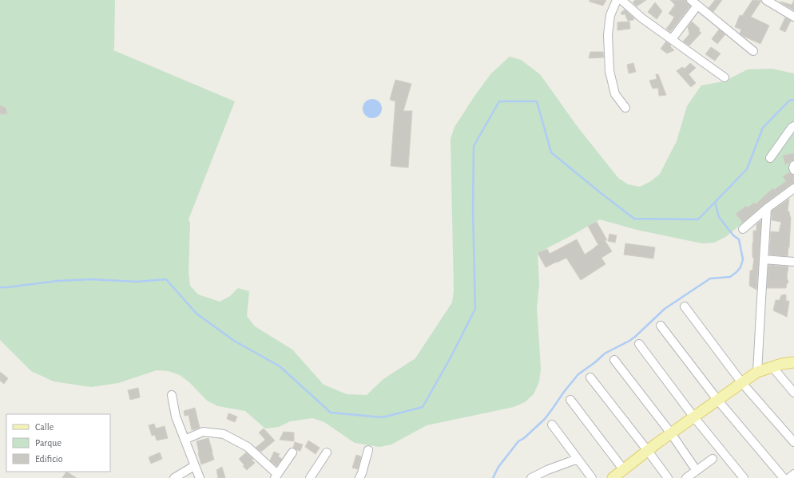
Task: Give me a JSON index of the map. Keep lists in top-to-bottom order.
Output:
{
  "legend": ["Calle", "Parque", "Edificio"]
}
